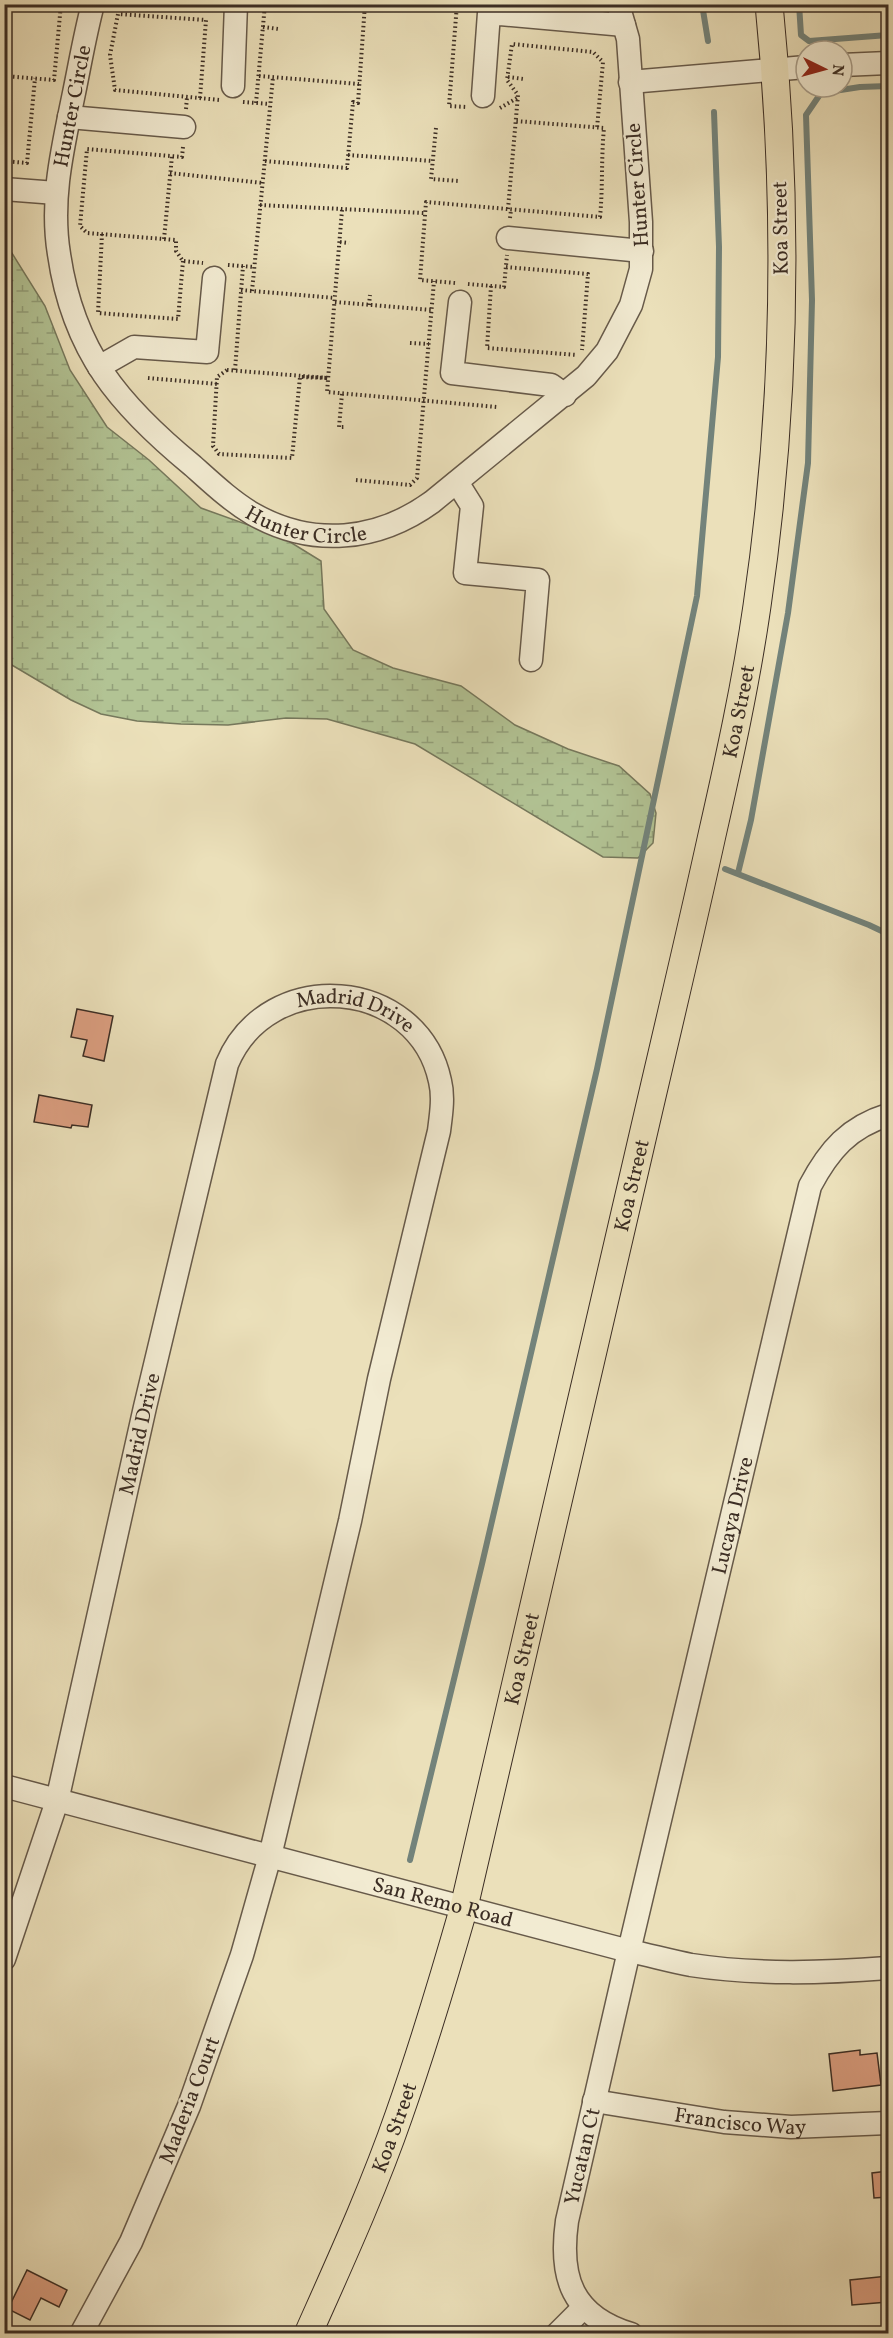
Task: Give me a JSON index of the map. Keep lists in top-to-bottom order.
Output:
{
  "streets": {
    "main road": ["Koa Street"],
    "street": [
      "Hunter Circle",
      "Madrid Drive",
      "Lucaya Drive",
      "San Remo Road",
      "Maderia Court",
      "Francisco Way",
      "Yucatan Ct"
    ]
  },
  "crossings": [
    ["Koa Street", "San Remo Road"],
    ["Madrid Drive", "San Remo Road"],
    ["Madrid Drive", "Maderia Court"],
    ["Lucaya Drive", "San Remo Road"],
    ["Lucaya Drive", "Yucatan Ct"],
    ["San Remo Road", "Maderia Court"],
    ["San Remo Road", "Yucatan Ct"],
    ["Francisco Way", "Yucatan Ct"]
  ],
  "north": "right"
}
